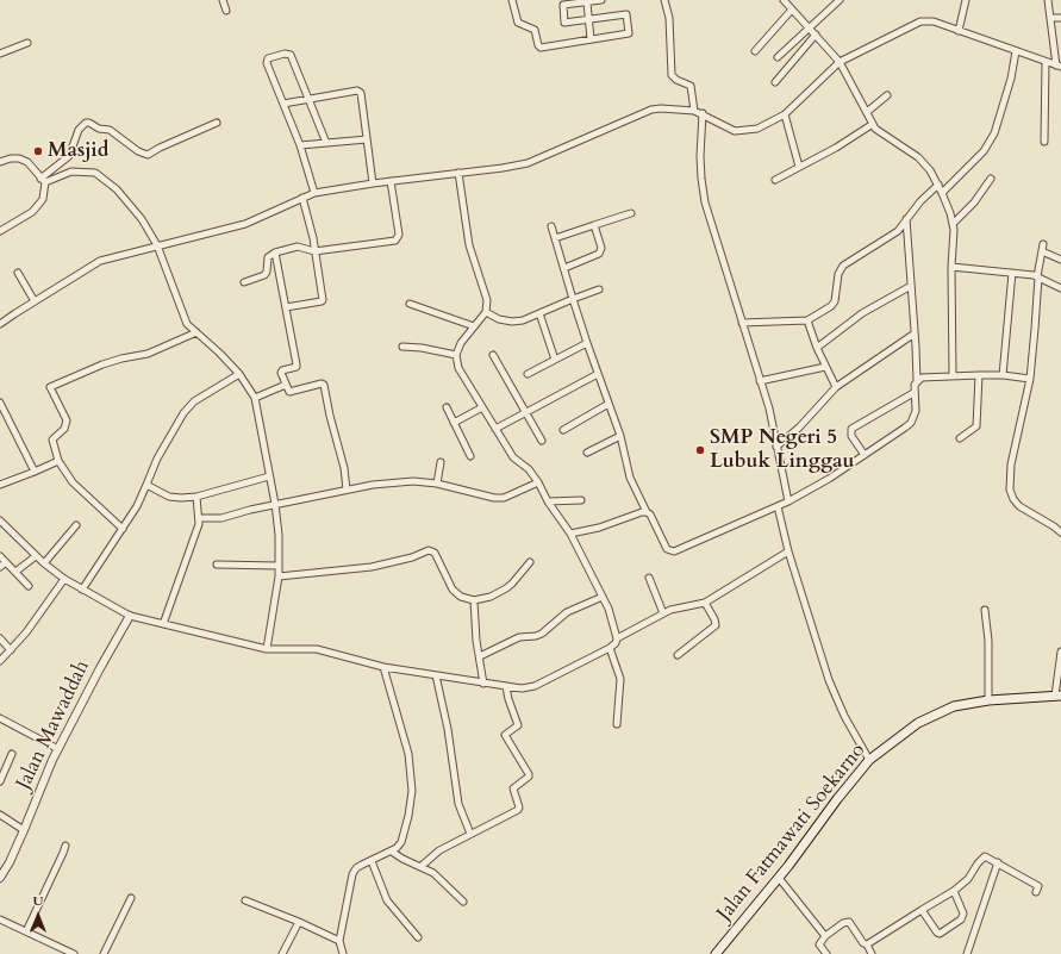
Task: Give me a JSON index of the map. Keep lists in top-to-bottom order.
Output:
{
  "streets": {
    "main road": ["Jalan Fatmawati Soekarno"],
    "street": ["Jalan Mawaddah"]
  },
  "places": ["Masjid", "SMP Negeri 5 Lubuk Linggau"],
  "north": "top"
}
